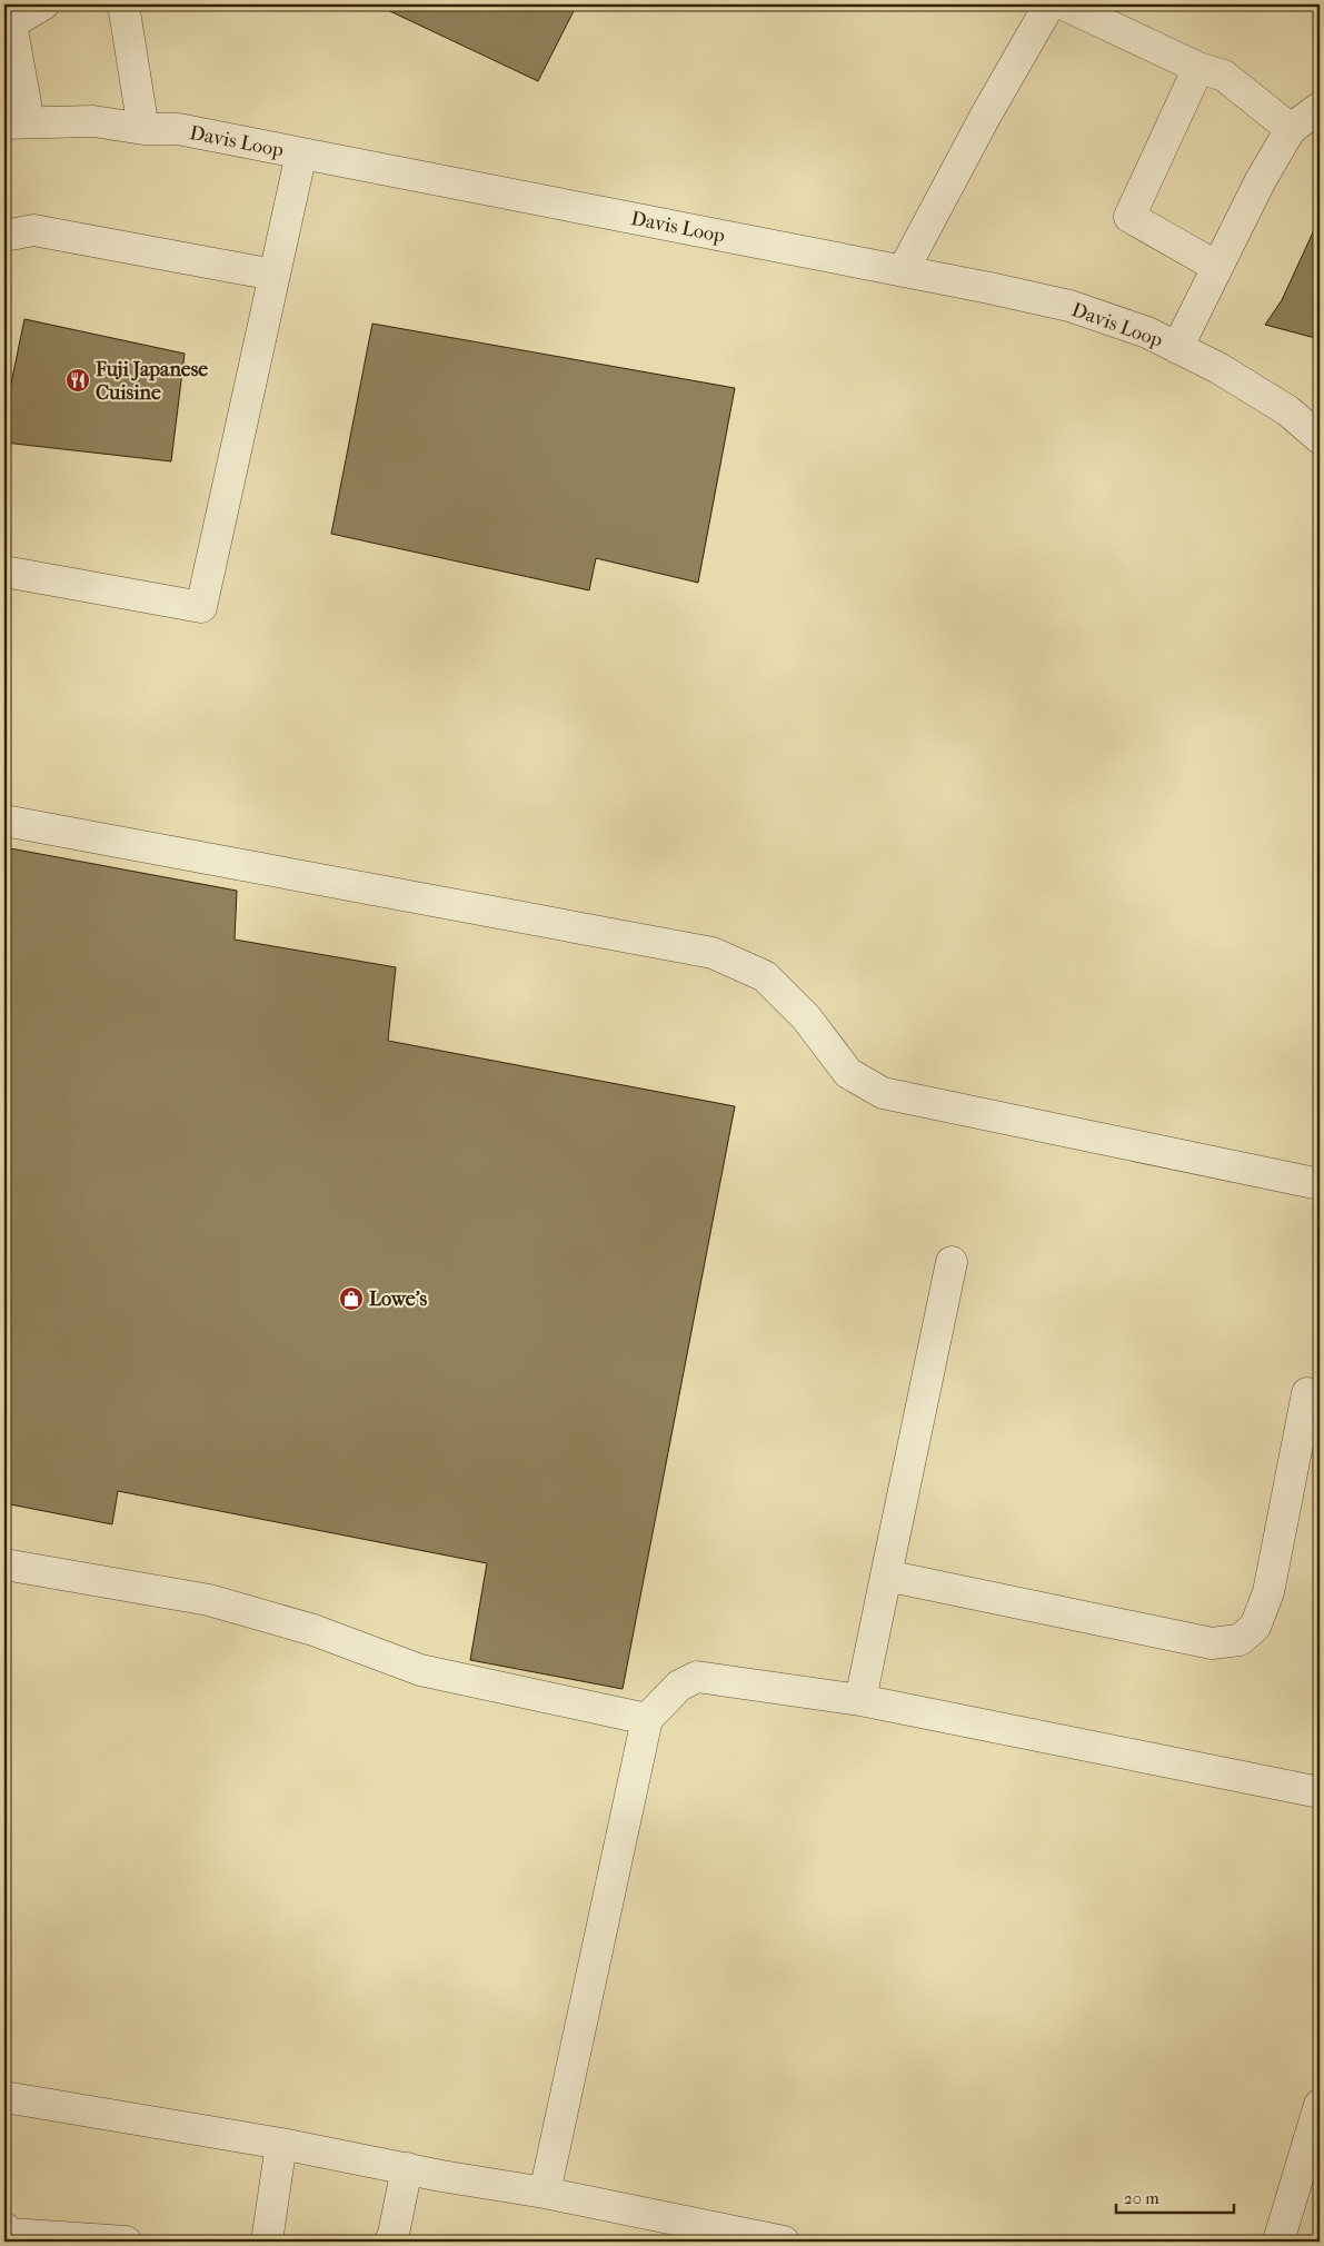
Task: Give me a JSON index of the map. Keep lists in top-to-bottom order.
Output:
{
  "streets": {
    "street": ["Davis Loop"]
  },
  "places": {
    "restaurant": ["Fuji Japanese Cuisine"],
    "shop": ["Lowe's"]
  },
  "scale_bar": "20 m"
}
